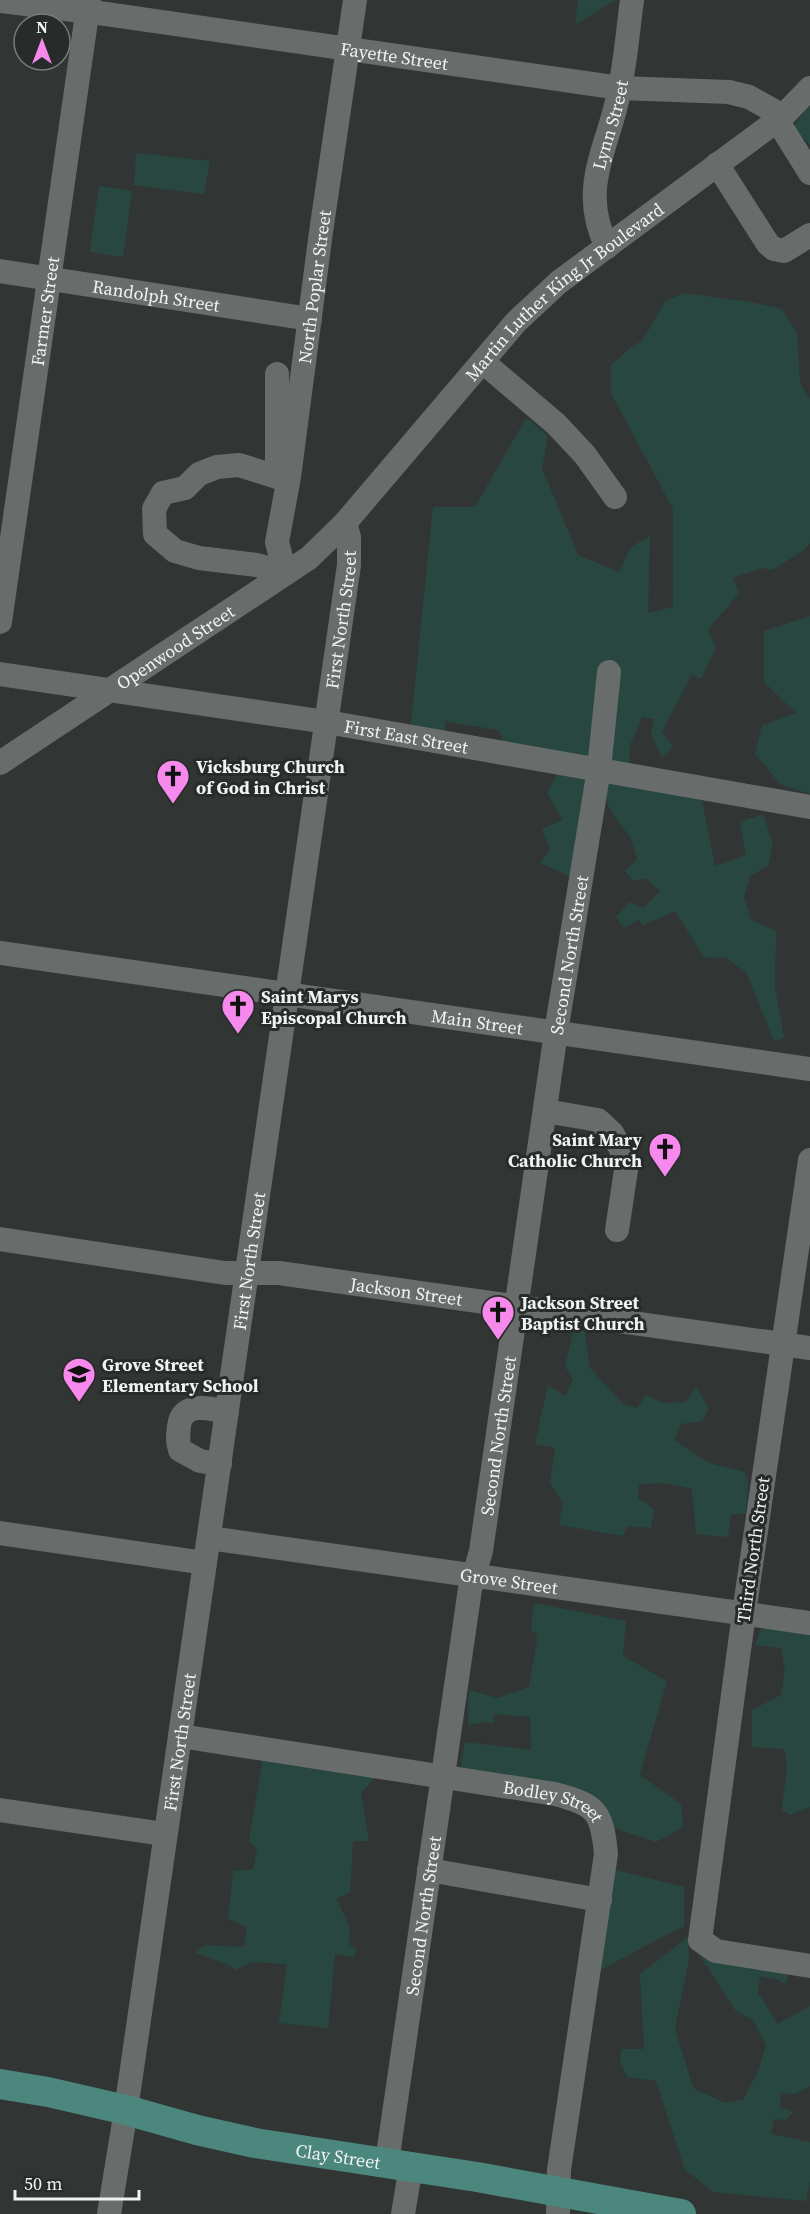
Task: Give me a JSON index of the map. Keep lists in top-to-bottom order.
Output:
{
  "streets": {
    "main road": ["Clay Street"],
    "street": [
      "Fayette Street",
      "Lynn Street",
      "North Poplar Street",
      "Martin Luther King Jr Boulevard",
      "Randolph Street",
      "Farmer Street",
      "First North Street",
      "Openwood Street",
      "First East Street",
      "Second North Street",
      "Main Street",
      "Jackson Street",
      "Third North Street",
      "Grove Street",
      "Bodley Street"
    ]
  },
  "crossings": [
    ["Fayette Street", "Lynn Street"],
    ["Fayette Street", "North Poplar Street"],
    ["Fayette Street", "Martin Luther King Jr Boulevard"],
    ["Fayette Street", "Farmer Street"],
    ["Lynn Street", "Martin Luther King Jr Boulevard"],
    ["North Poplar Street", "Randolph Street"],
    ["North Poplar Street", "Openwood Street"],
    ["Martin Luther King Jr Boulevard", "First North Street"],
    ["Martin Luther King Jr Boulevard", "Openwood Street"],
    ["Randolph Street", "Farmer Street"],
    ["First North Street", "Openwood Street"],
    ["First North Street", "First East Street"],
    ["First North Street", "Main Street"],
    ["First North Street", "Jackson Street"],
    ["First North Street", "Grove Street"],
    ["First North Street", "Bodley Street"],
    ["First North Street", "Clay Street"],
    ["Openwood Street", "First East Street"],
    ["First East Street", "Second North Street"],
    ["Second North Street", "Main Street"],
    ["Second North Street", "Jackson Street"],
    ["Second North Street", "Grove Street"],
    ["Second North Street", "Bodley Street"],
    ["Second North Street", "Clay Street"],
    ["Jackson Street", "Third North Street"],
    ["Third North Street", "Grove Street"],
    ["Bodley Street", "Clay Street"]
  ],
  "places": {
    "church": [
      "Vicksburg Church of God in Christ",
      "Saint Marys Episcopal Church",
      "Saint Mary Catholic Church",
      "Jackson Street Baptist Church"
    ],
    "school or university": ["Grove Street Elementary School"]
  },
  "scale_bar": "50 m",
  "north": "top"
}
